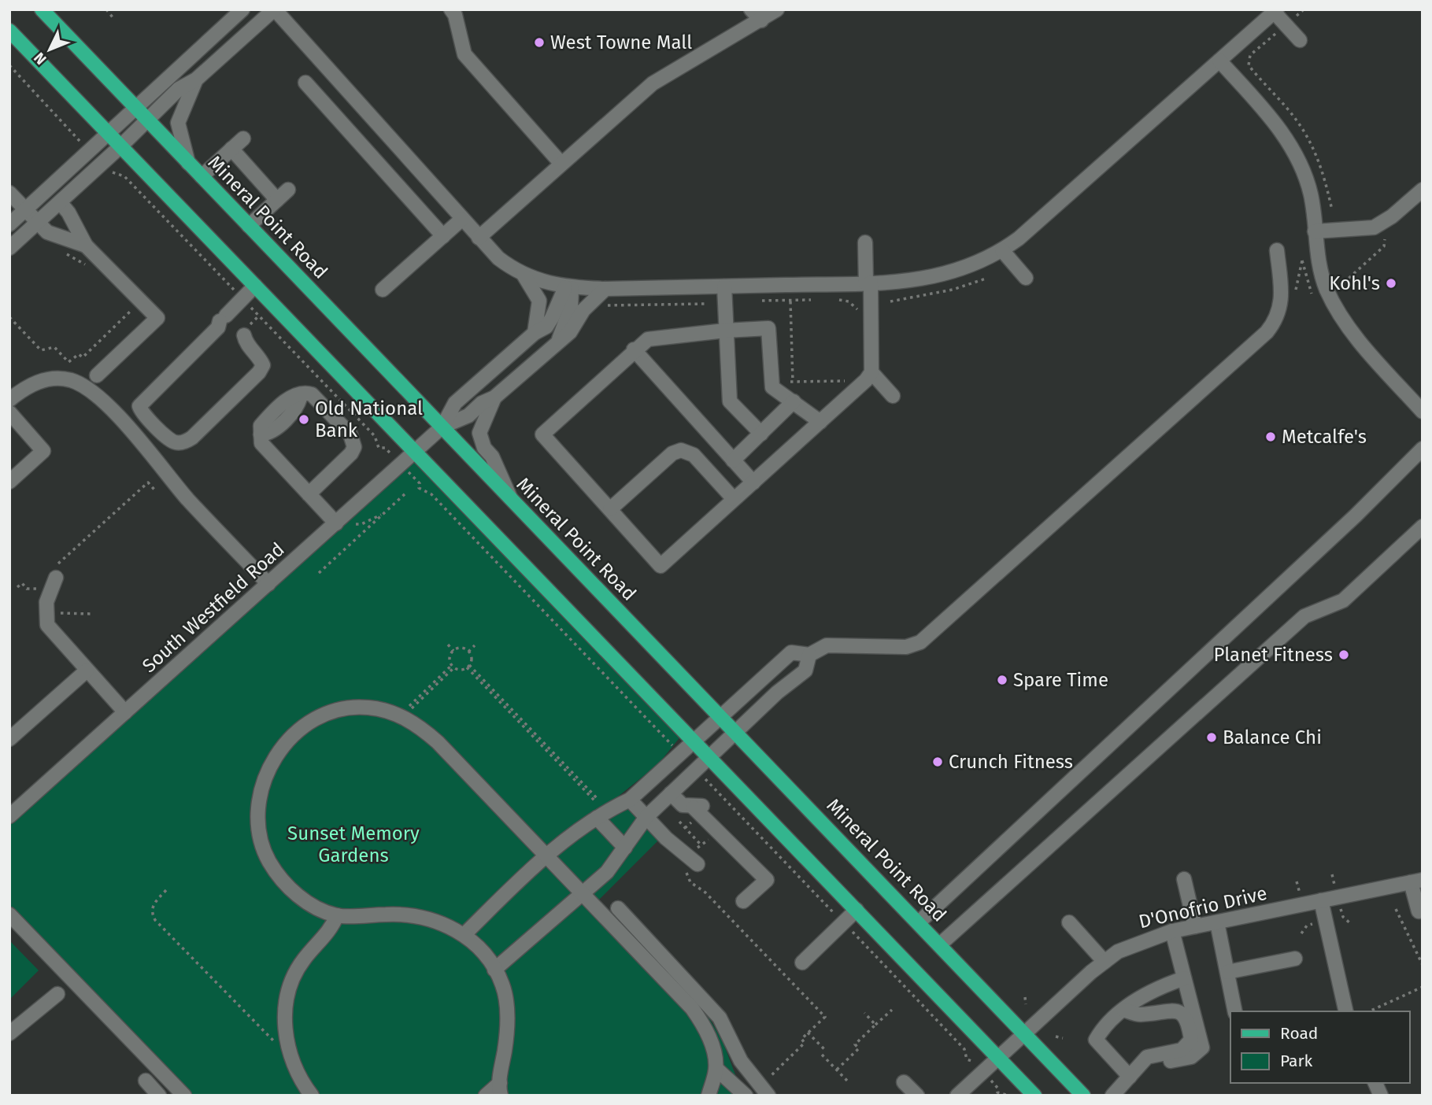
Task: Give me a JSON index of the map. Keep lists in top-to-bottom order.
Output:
{
  "streets": {
    "main road": ["Mineral Point Road"],
    "street": ["South Westfield Road", "D'Onofrio Drive"]
  },
  "crossings": [
    ["Mineral Point Road", "South Westfield Road"],
    ["Mineral Point Road", "D'Onofrio Drive"]
  ],
  "parks": ["Sunset Memory Gardens"],
  "places": [
    "West Towne Mall",
    "Kohl's",
    "Old National Bank",
    "Metcalfe's",
    "Planet Fitness",
    "Spare Time",
    "Balance Chi",
    "Crunch Fitness"
  ],
  "legend": ["Road", "Park"],
  "north": "bottom left"
}
